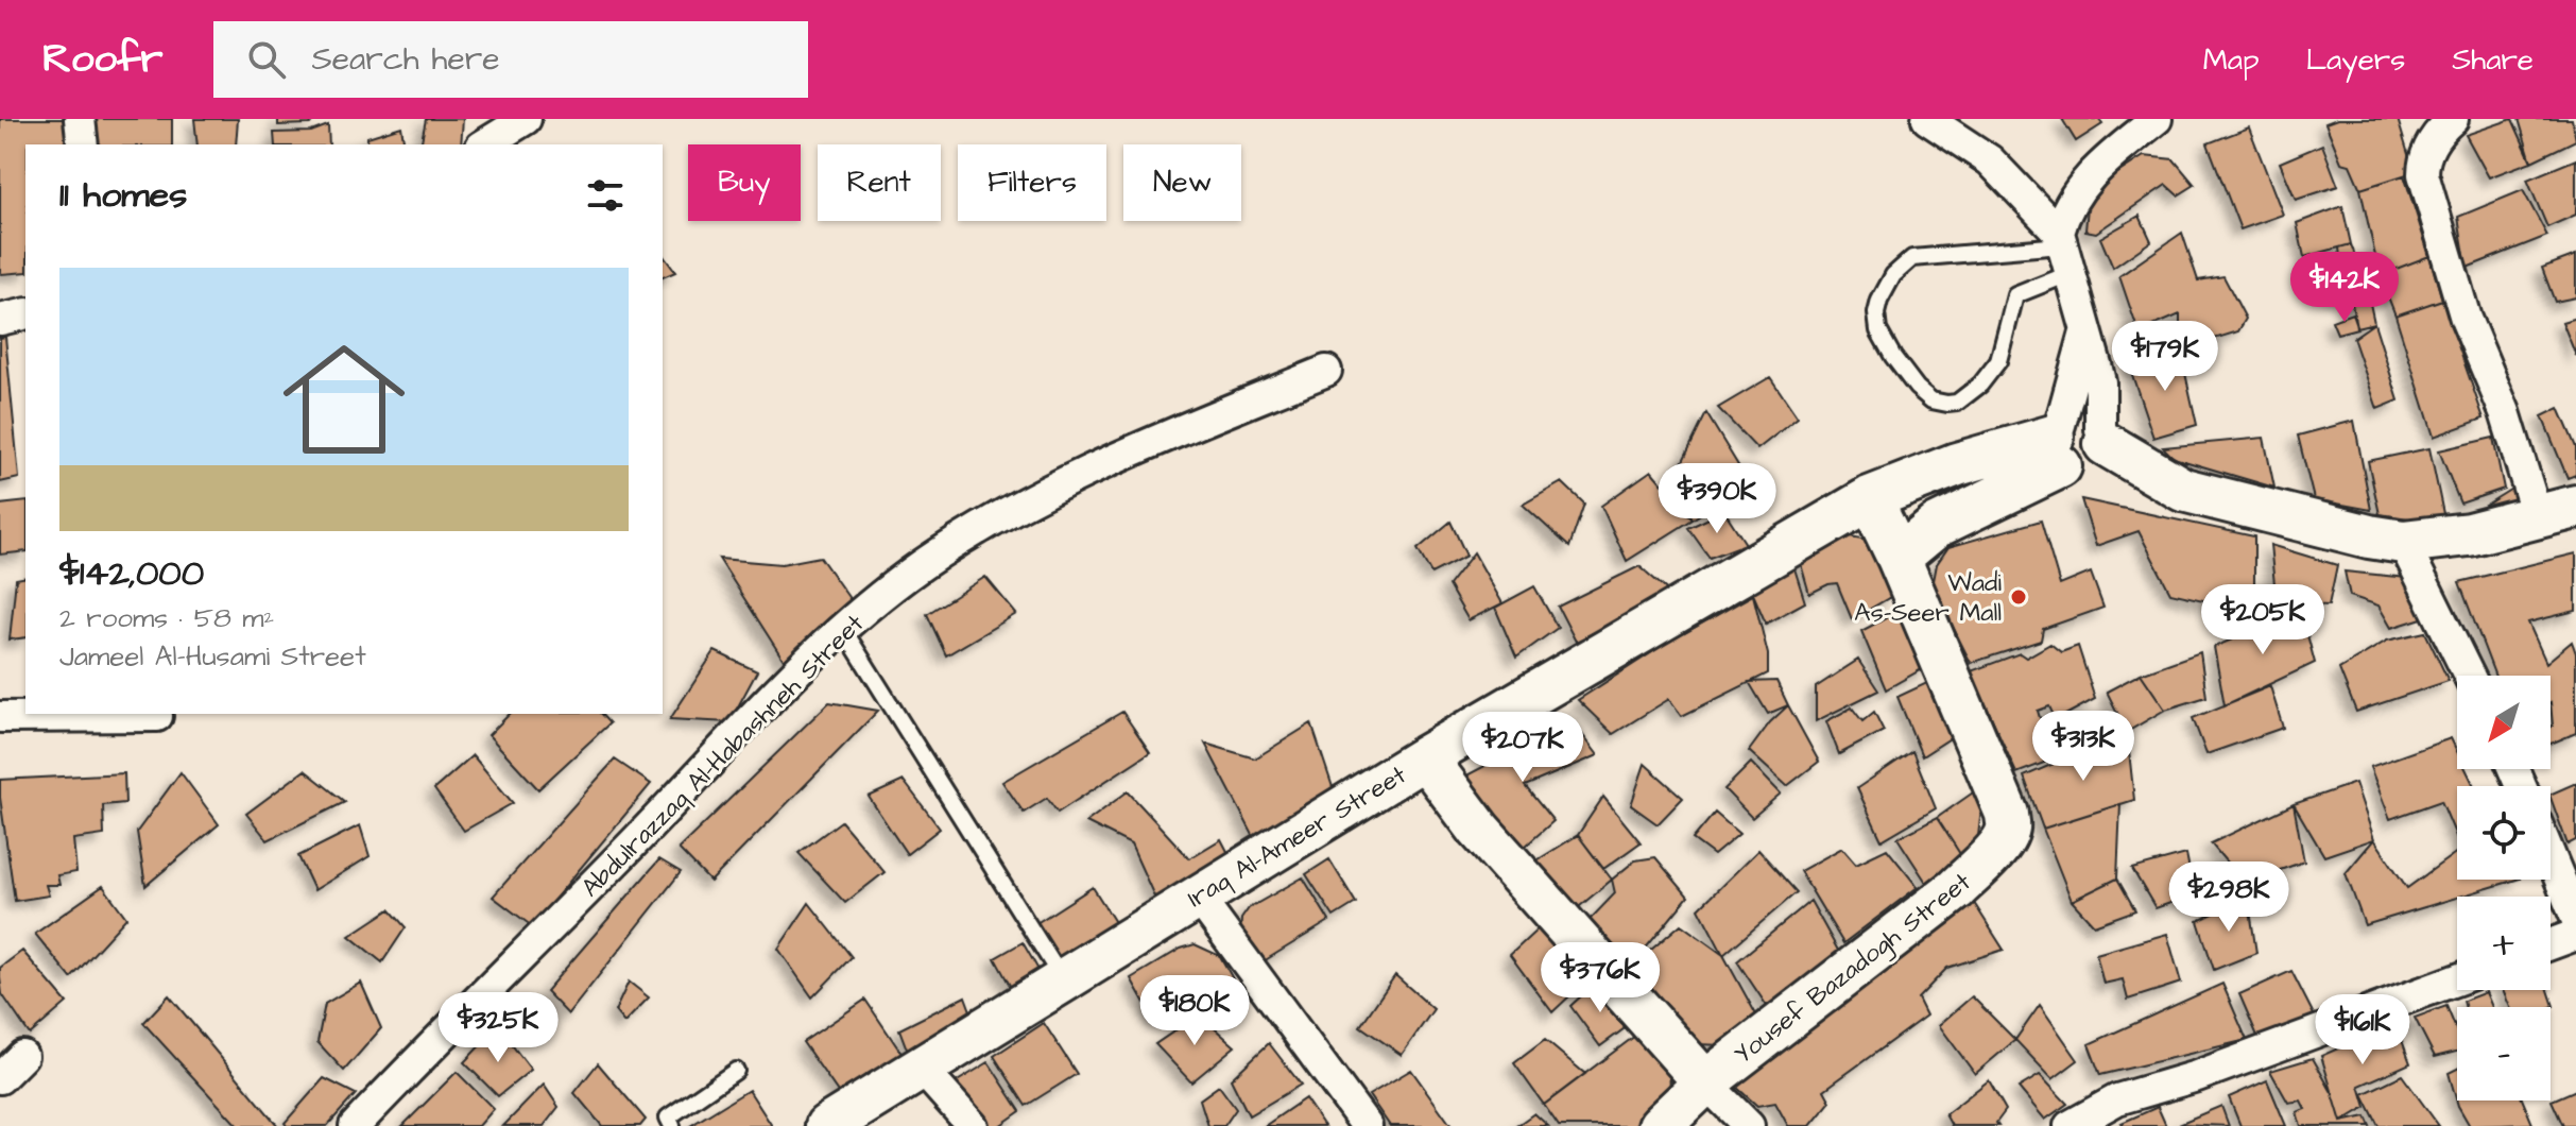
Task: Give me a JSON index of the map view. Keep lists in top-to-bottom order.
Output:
{
  "streets": {
    "main road": ["Iraq Al-Ameer Street", "Yousef Bazadogh Street"],
    "street": ["Abdulrazzaq Al-Habashneh Street"]
  },
  "places": ["Wadi As-Seer Mall"],
  "north": "bottom left",
  "page": {
    "header": "Roofr",
    "search": "Search here",
    "nav": ["Map", "Layers", "Share"],
    "chip": [
      "Buy",
      "Rent",
      "Filters",
      "New"
    ],
    "heading": "11 homes",
    "list": [
      {
        "name": "$142,000",
        "note": "2 rooms · 58 m² · Jameel Al-Husami Street"
      }
    ],
    "price": [
      "$142K",
      "$179K",
      "$390K",
      "$205K",
      "$313K",
      "$207K",
      "$298K",
      "$376K",
      "$180K",
      "$325K",
      "$161K"
    ],
    "map_buttons": ["+", "−"]
  }
}
